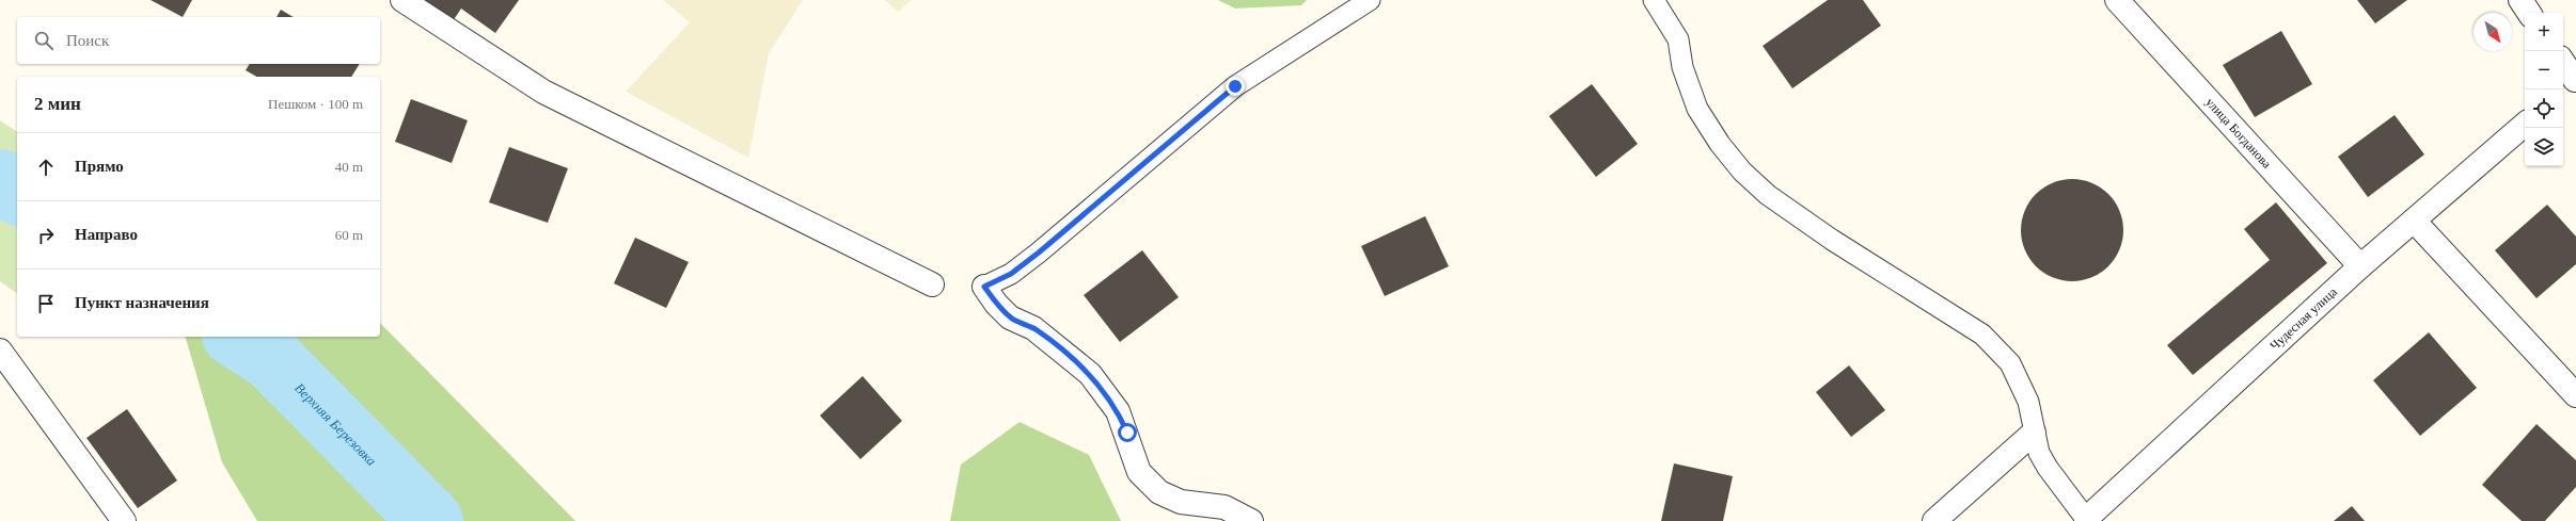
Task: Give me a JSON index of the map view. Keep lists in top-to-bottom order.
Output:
{
  "streets": {
    "street": ["улица Богданова", "Чудесная улица"]
  },
  "crossings": [
    ["улица Богданова", "Чудесная улица"]
  ],
  "water": ["Верхняя Березовка"],
  "north": "bottom right",
  "page": {
    "map_buttons": ["+", "−"],
    "search": "Поиск",
    "heading": ["2 мин", "Пешком · 100 m"],
    "list": [
      ["Прямо", "40 m"],
      ["Направо", "60 m"],
      "Пункт назначения"
    ]
  }
}
